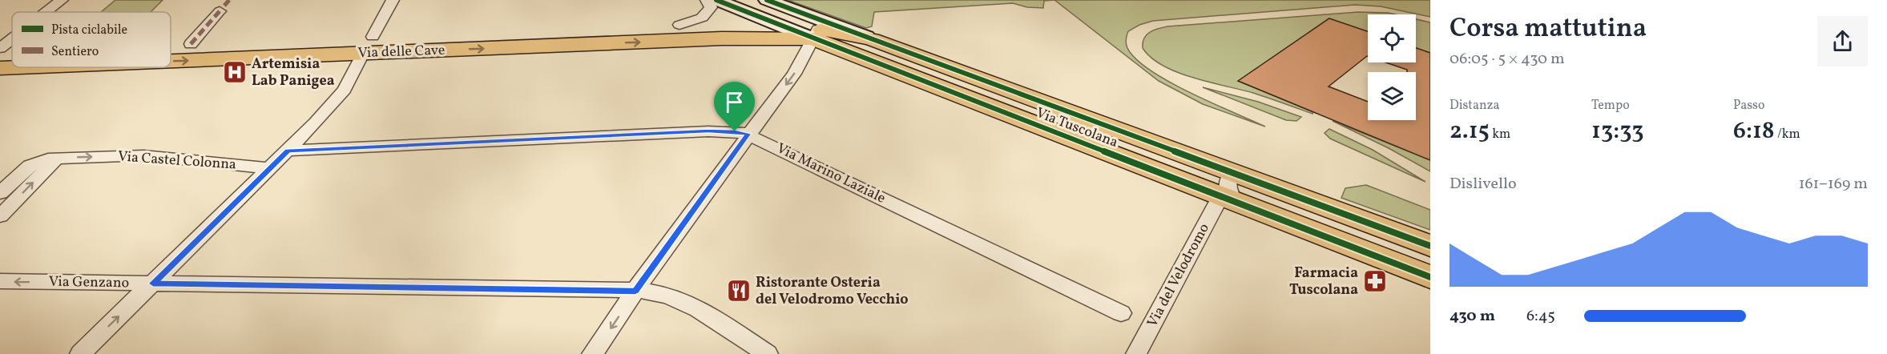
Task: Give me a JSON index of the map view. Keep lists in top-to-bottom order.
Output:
{
  "streets": {
    "main road": ["Via delle Cave", "Via Tuscolana"],
    "street": [
      "Via Castel Colonna",
      "Via Marino Laziale",
      "Via del Velodromo",
      "Via Genzano"
    ]
  },
  "crossings": [
    ["Via delle Cave", "Via Tuscolana"],
    ["Via Tuscolana", "Via del Velodromo"]
  ],
  "one_way": ["Via Castel Colonna"],
  "places": {
    "hospital": ["Artemisia Lab Panigea"],
    "pharmacy": ["Farmacia Tuscolana"],
    "restaurant": ["Ristorante Osteria del Velodromo Vecchio"]
  },
  "legend": ["Pista ciclabile", "Sentiero"],
  "page": {
    "heading": ["Corsa mattutina", "06:05 · 5 × 430 m"],
    "stats": [
      ["Distanza", "2.15 km"],
      ["Tempo", "13:33"],
      ["Passo", "6:18 /km"]
    ],
    "chart": ["Dislivello", "161–169 m"],
    "list": [
      {
        "name": "430 m",
        "note": "6:45"
      }
    ]
  }
}
